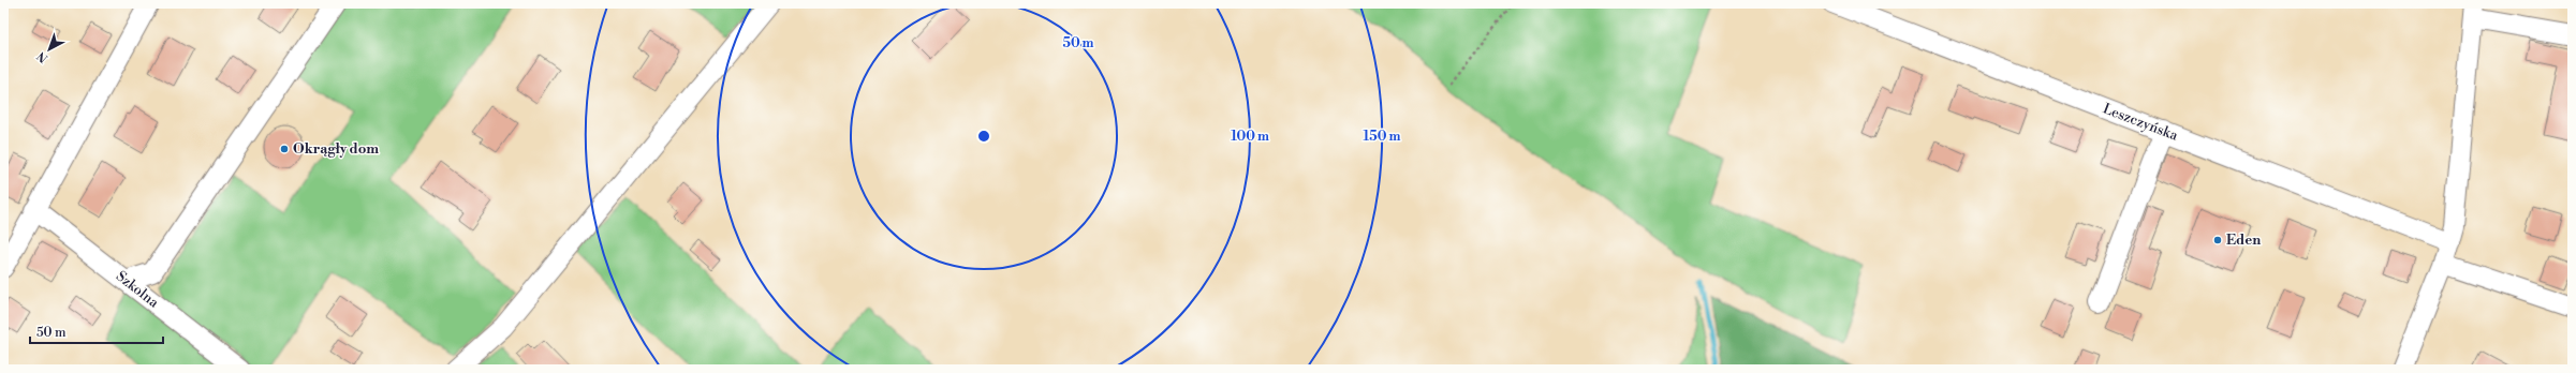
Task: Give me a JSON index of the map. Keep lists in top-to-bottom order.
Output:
{
  "streets": {
    "street": ["Leszczyńska", "Szkolna"]
  },
  "places": ["Okrągły dom", "Eden"],
  "scale_bar": "50 m",
  "north": "bottom left",
  "rings": ["50 m", "100 m", "150 m"]
}
